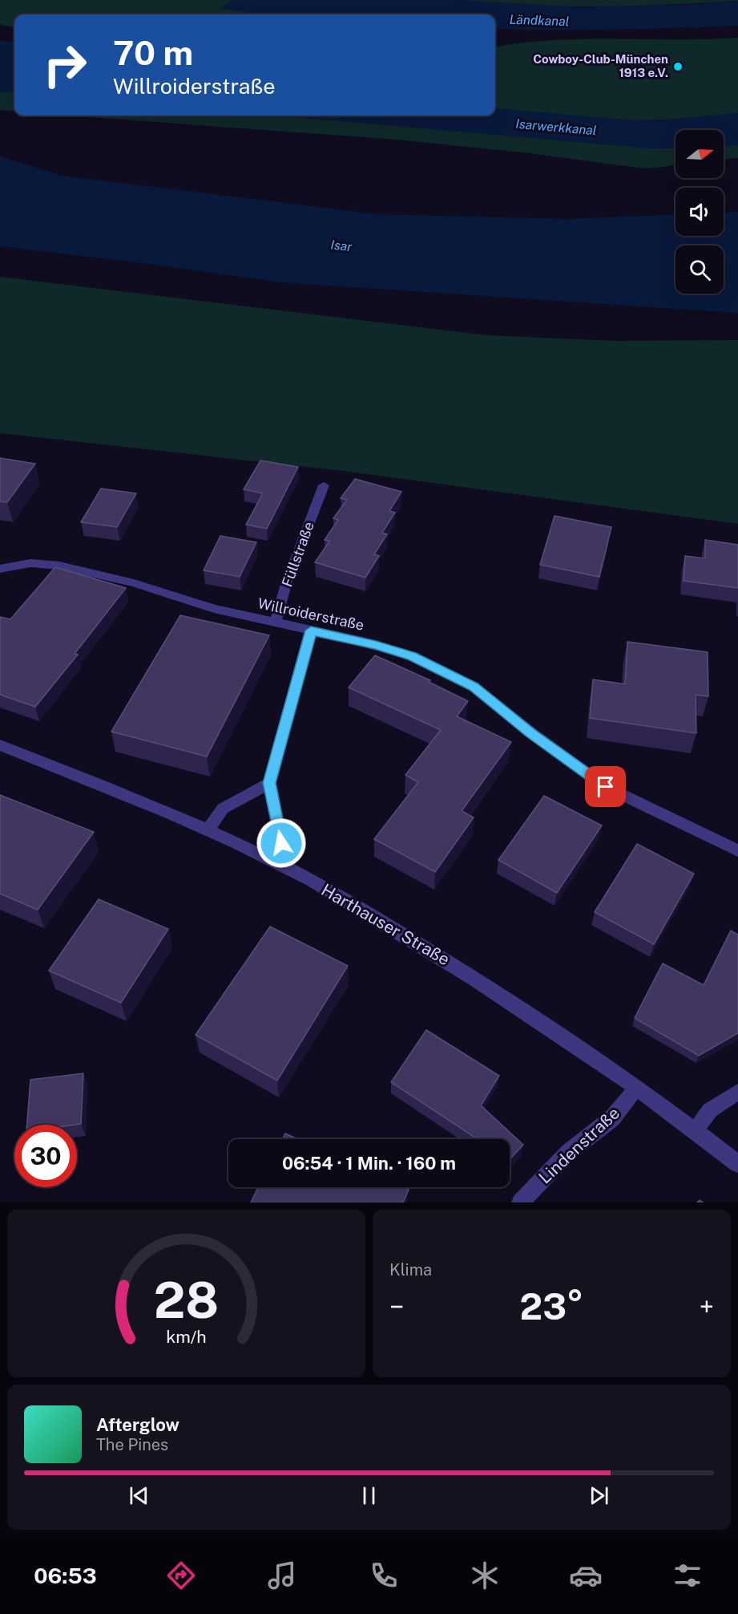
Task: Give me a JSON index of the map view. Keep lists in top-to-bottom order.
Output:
{
  "streets": {
    "street": [
      "Füllstraße",
      "Willroiderstraße",
      "Harthauser Straße",
      "Lindenstraße"
    ]
  },
  "crossings": [
    ["Füllstraße", "Willroiderstraße"],
    ["Harthauser Straße", "Lindenstraße"]
  ],
  "water": ["Ländkanal", "Isarwerkkanal", "Isar"],
  "places": ["Cowboy-Club-München 1913 e.V."],
  "north": "right",
  "page": {
    "turn": ["70 m", "Willroiderstraße"],
    "limit": "30",
    "trip": "06:54 · 1 Min. · 160 m",
    "tile": "Klima",
    "heat": ["−", "23°", "+"],
    "song": ["Afterglow", "The Pines"],
    "tabs": "06:53",
    "gauge": ["28", "km/h"]
  }
}
